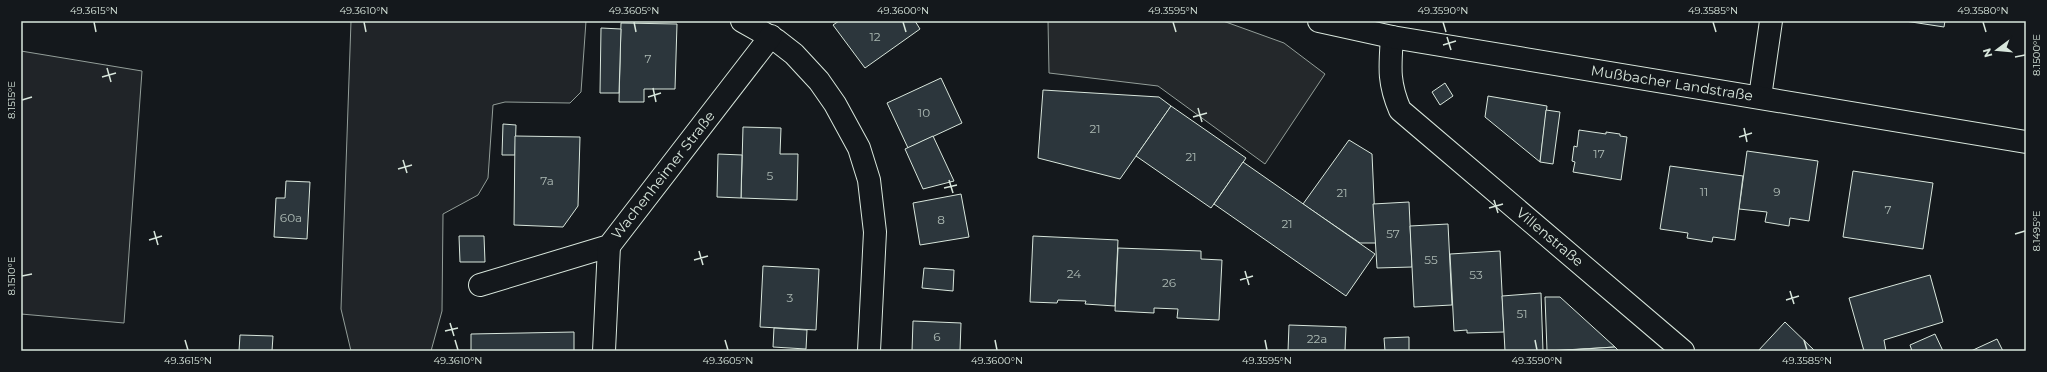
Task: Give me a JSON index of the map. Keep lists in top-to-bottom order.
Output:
{
  "streets": {
    "street": ["Mußbacher Landstraße", "Wachenheimer Straße", "Villenstraße"]
  },
  "crossings": [
    ["Mußbacher Landstraße", "Villenstraße"]
  ],
  "house_numbers": [
    "12",
    "7",
    "10",
    "21",
    "17",
    "21",
    "5",
    "7a",
    "11",
    "9",
    "21",
    "7",
    "60a",
    "8",
    "21",
    "57",
    "55",
    "24",
    "53",
    "26",
    "3",
    "51",
    "6",
    "22a"
  ],
  "north": "left",
  "coordinates": [
    "49.3615°N",
    "49.3610°N",
    "49.3605°N",
    "49.3600°N",
    "49.3595°N",
    "49.3590°N",
    "49.3585°N",
    "49.3580°N",
    "8.1500°E",
    "8.1515°E",
    "8.1495°E",
    "8.1510°E"
  ]
}
